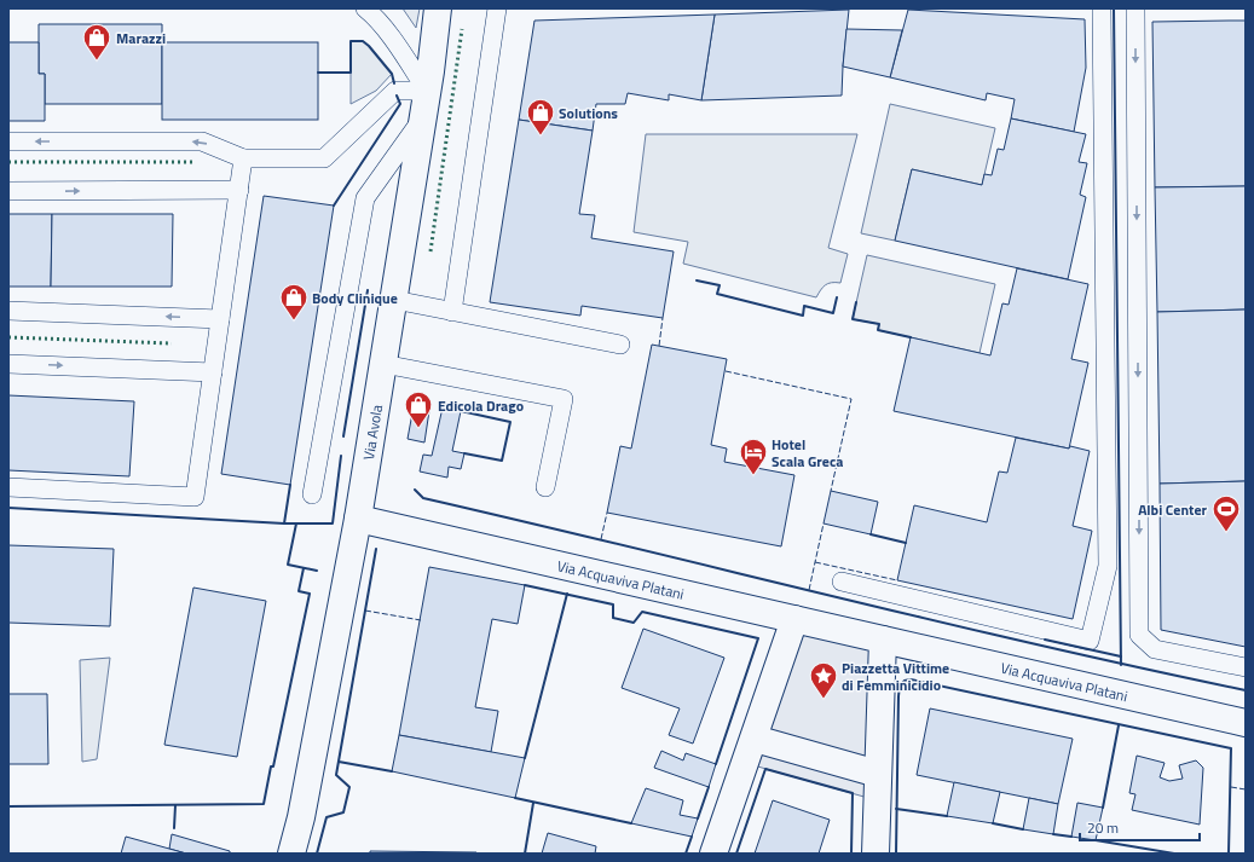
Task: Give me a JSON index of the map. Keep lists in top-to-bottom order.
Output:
{
  "streets": {
    "street": ["Via Avola", "Via Acquaviva Platani"]
  },
  "crossings": [
    ["Via Avola", "Via Acquaviva Platani"]
  ],
  "places": {
    "shop": [
      "Marazzi",
      "Solutions",
      "Body Clinique",
      "Edicola Drago"
    ],
    "hotel": ["Hotel Scala Greca"],
    "sports": ["Albi Center"],
    "place": ["Piazzetta Vittime di Femminicidio"]
  },
  "scale_bar": "20 m"
}
